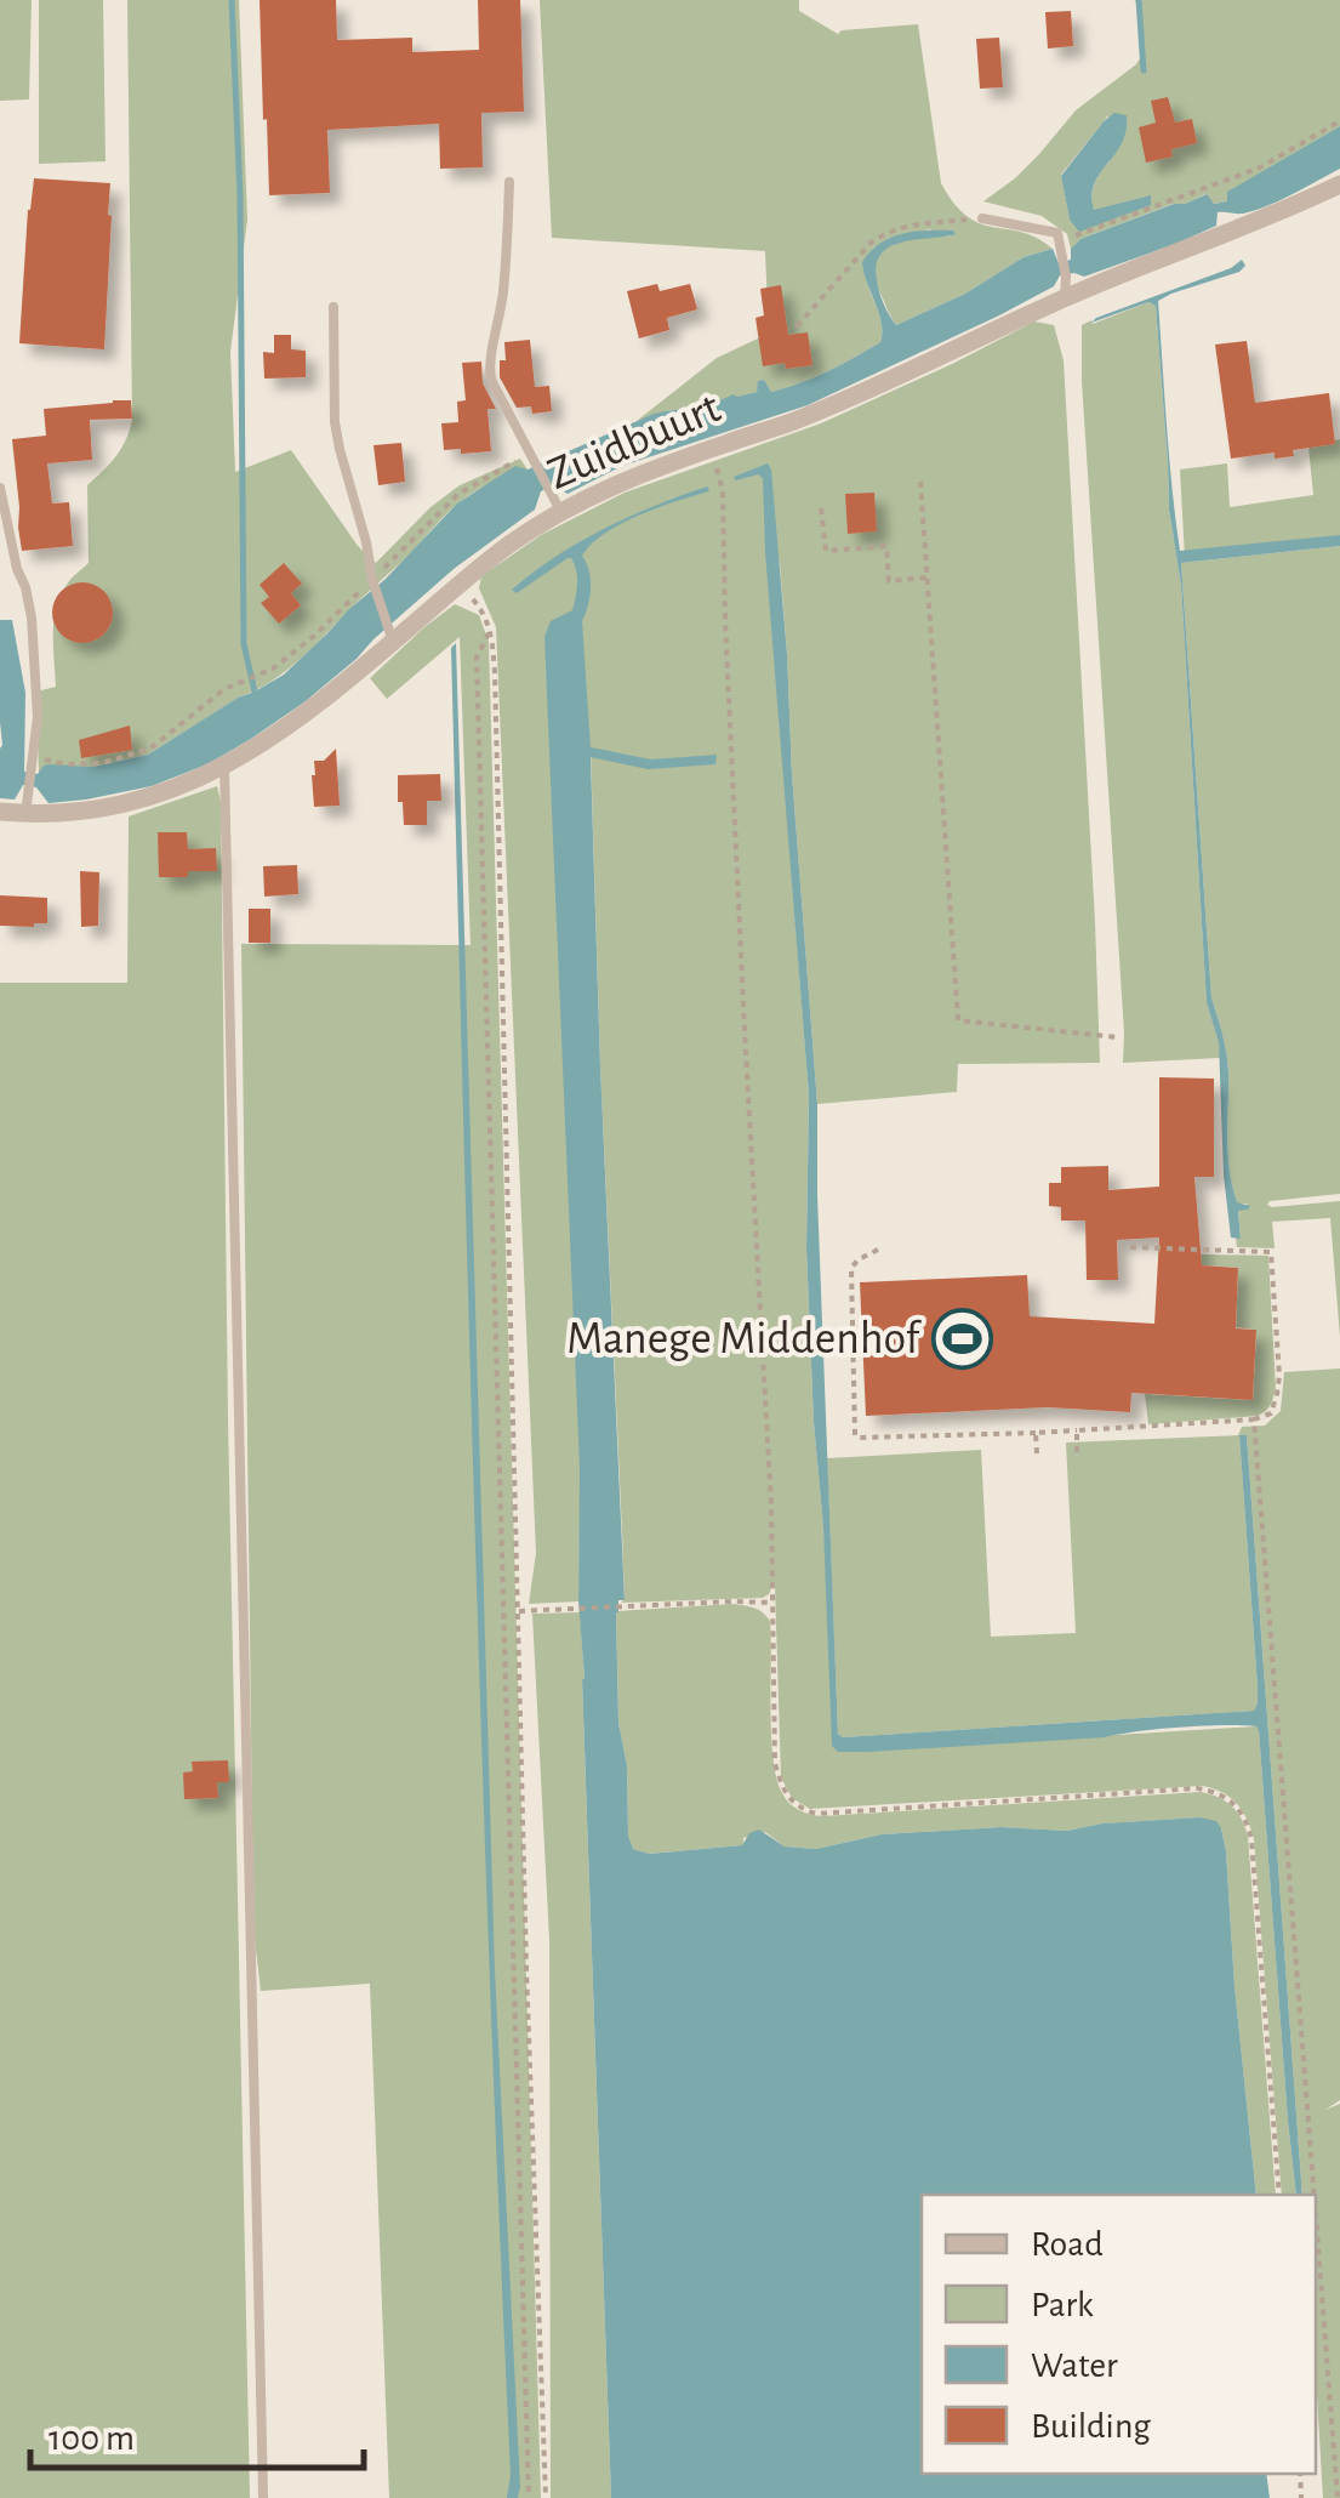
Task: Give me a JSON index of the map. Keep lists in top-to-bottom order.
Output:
{
  "streets": {
    "street": ["Zuidbuurt"]
  },
  "places": {
    "sports": ["Manege Middenhof"]
  },
  "legend": [
    "Road",
    "Park",
    "Water",
    "Building"
  ],
  "scale_bar": "100 m"
}
